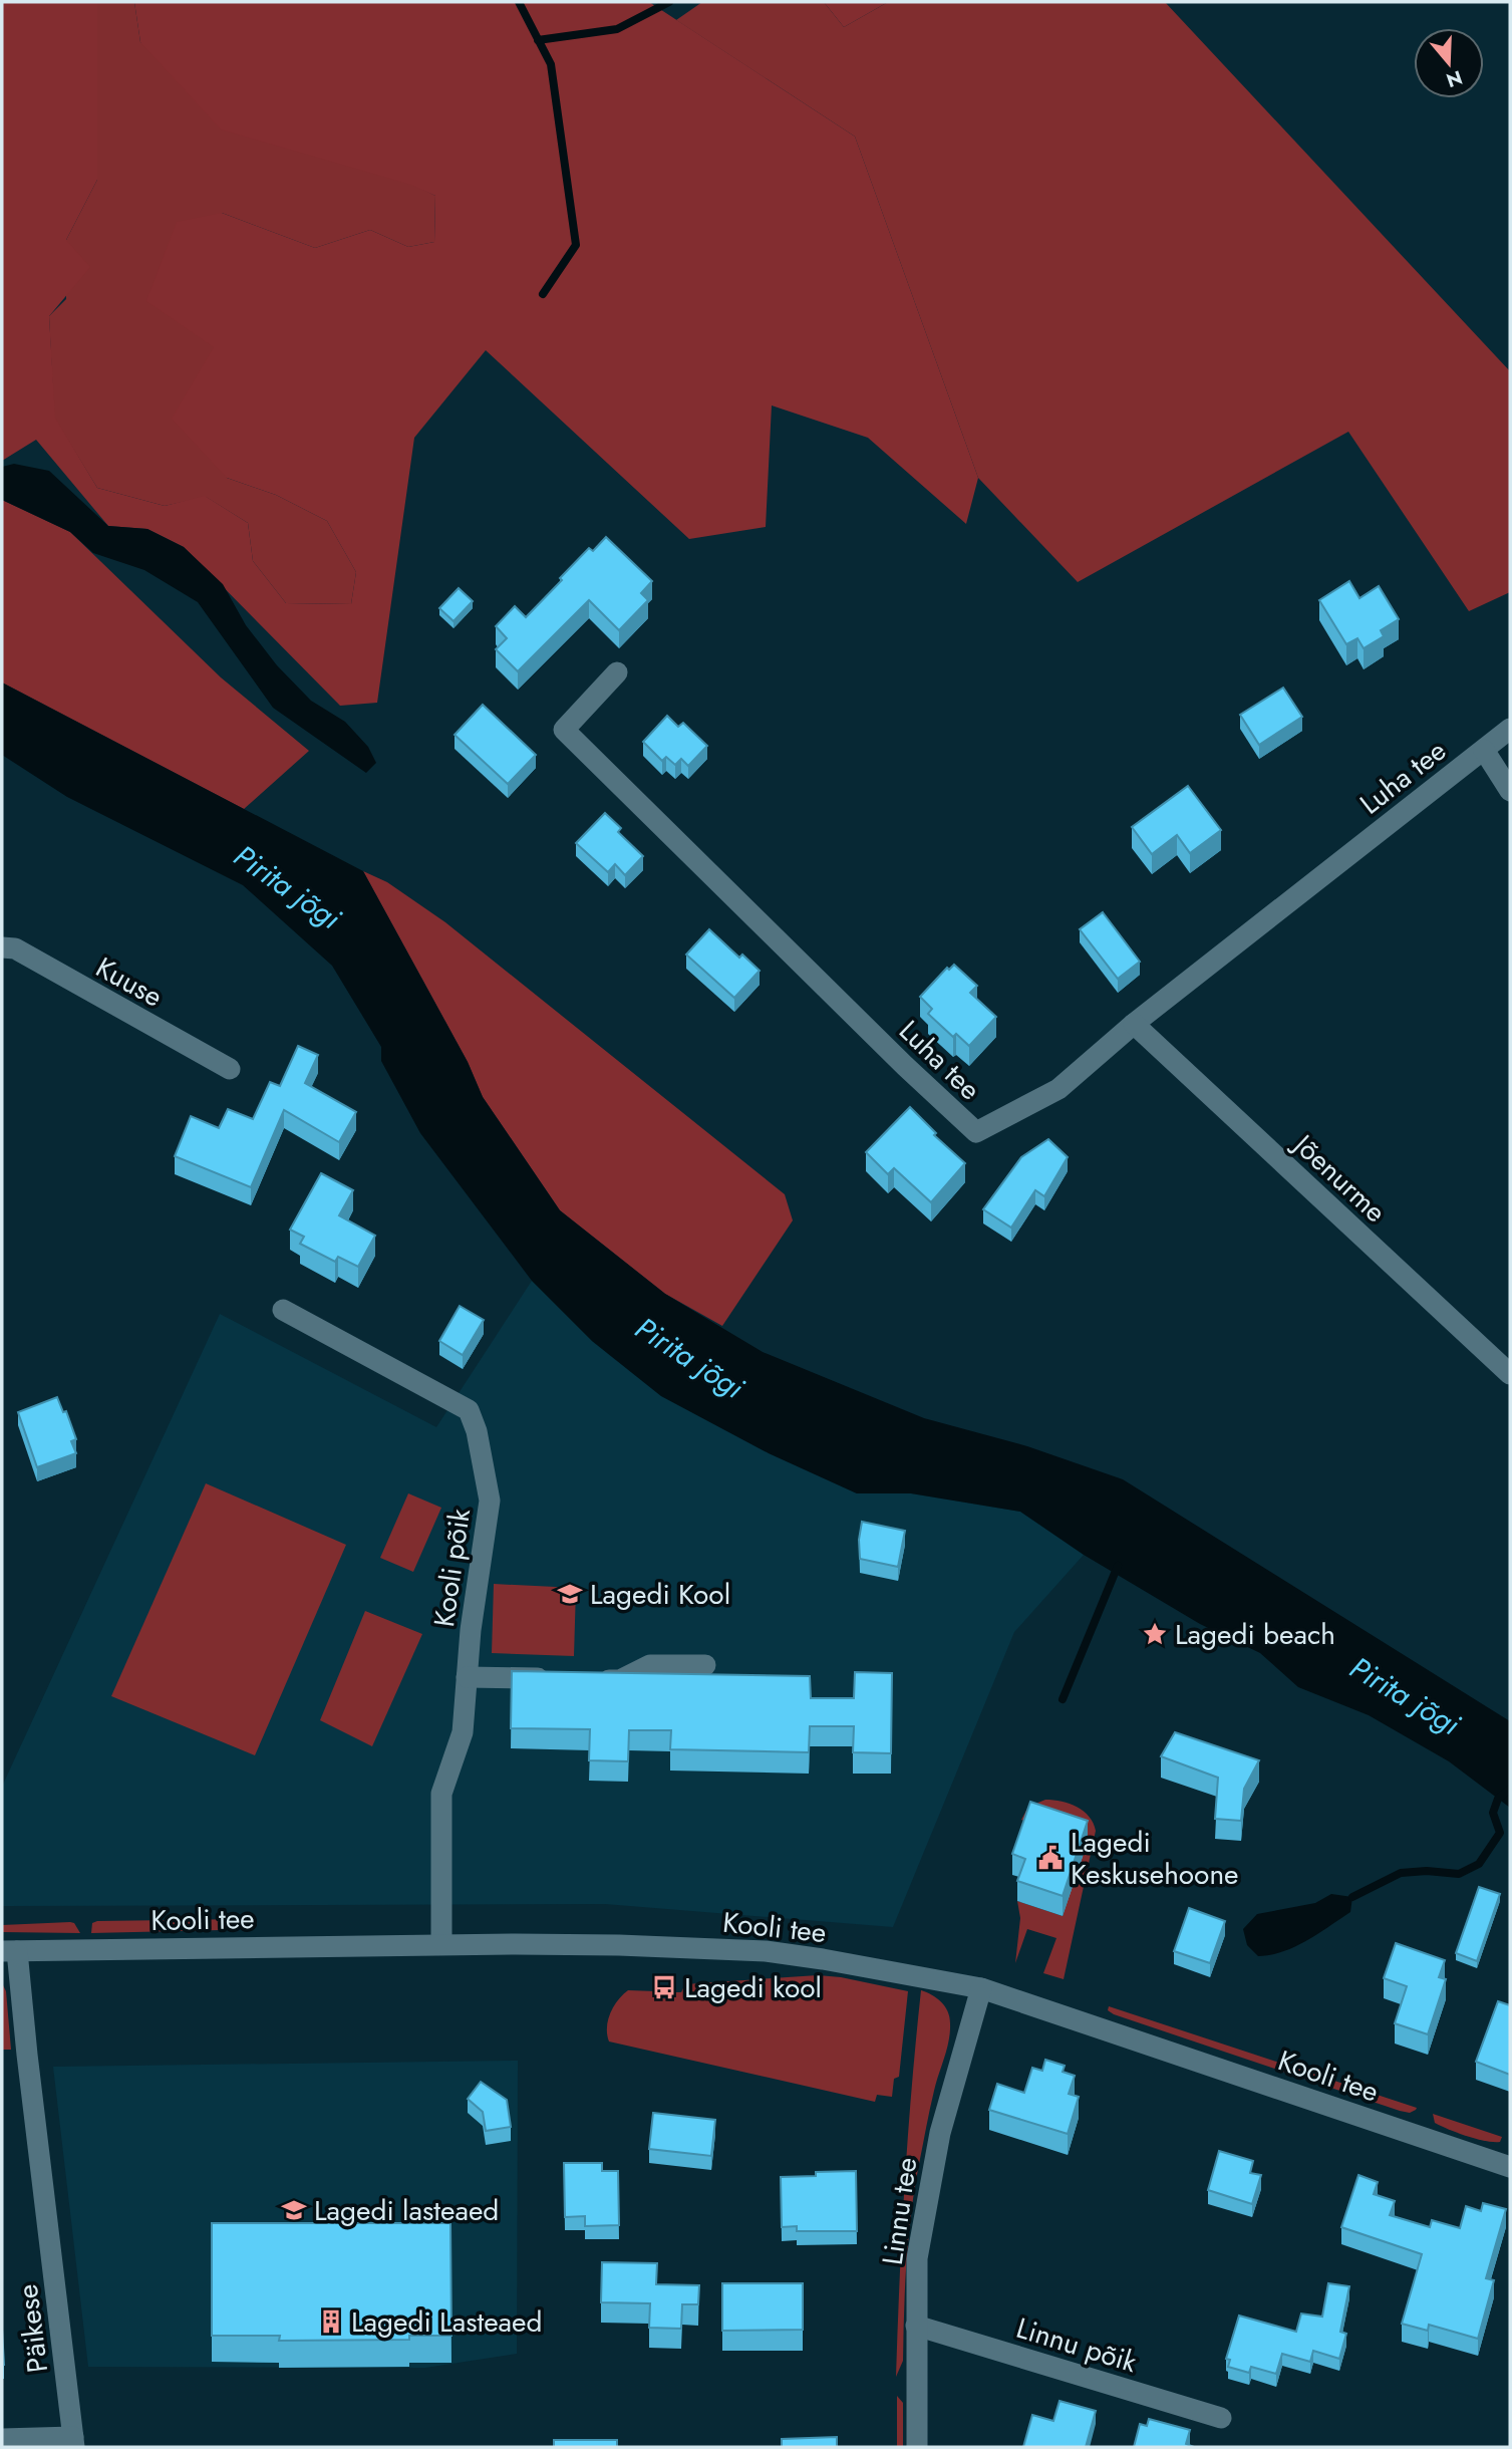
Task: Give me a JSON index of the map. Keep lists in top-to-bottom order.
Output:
{
  "streets": {
    "street": [
      "Luha tee",
      "Kuuse",
      "Jõenurme",
      "Kooli põik",
      "Kooli tee",
      "Linnu tee",
      "Päikese",
      "Linnu põik"
    ]
  },
  "crossings": [
    ["Luha tee", "Jõenurme"],
    ["Kooli põik", "Kooli tee"],
    ["Kooli tee", "Linnu tee"],
    ["Kooli tee", "Päikese"],
    ["Linnu tee", "Linnu põik"]
  ],
  "water": ["Pirita jõgi"],
  "places": {
    "school or university": ["Lagedi Kool", "Lagedi lasteaed"],
    "place": ["Lagedi beach"],
    "public building": ["Lagedi Keskusehoone"],
    "bus stop": ["Lagedi kool"],
    "building": ["Lagedi Lasteaed"]
  },
  "north": "bottom"
}
